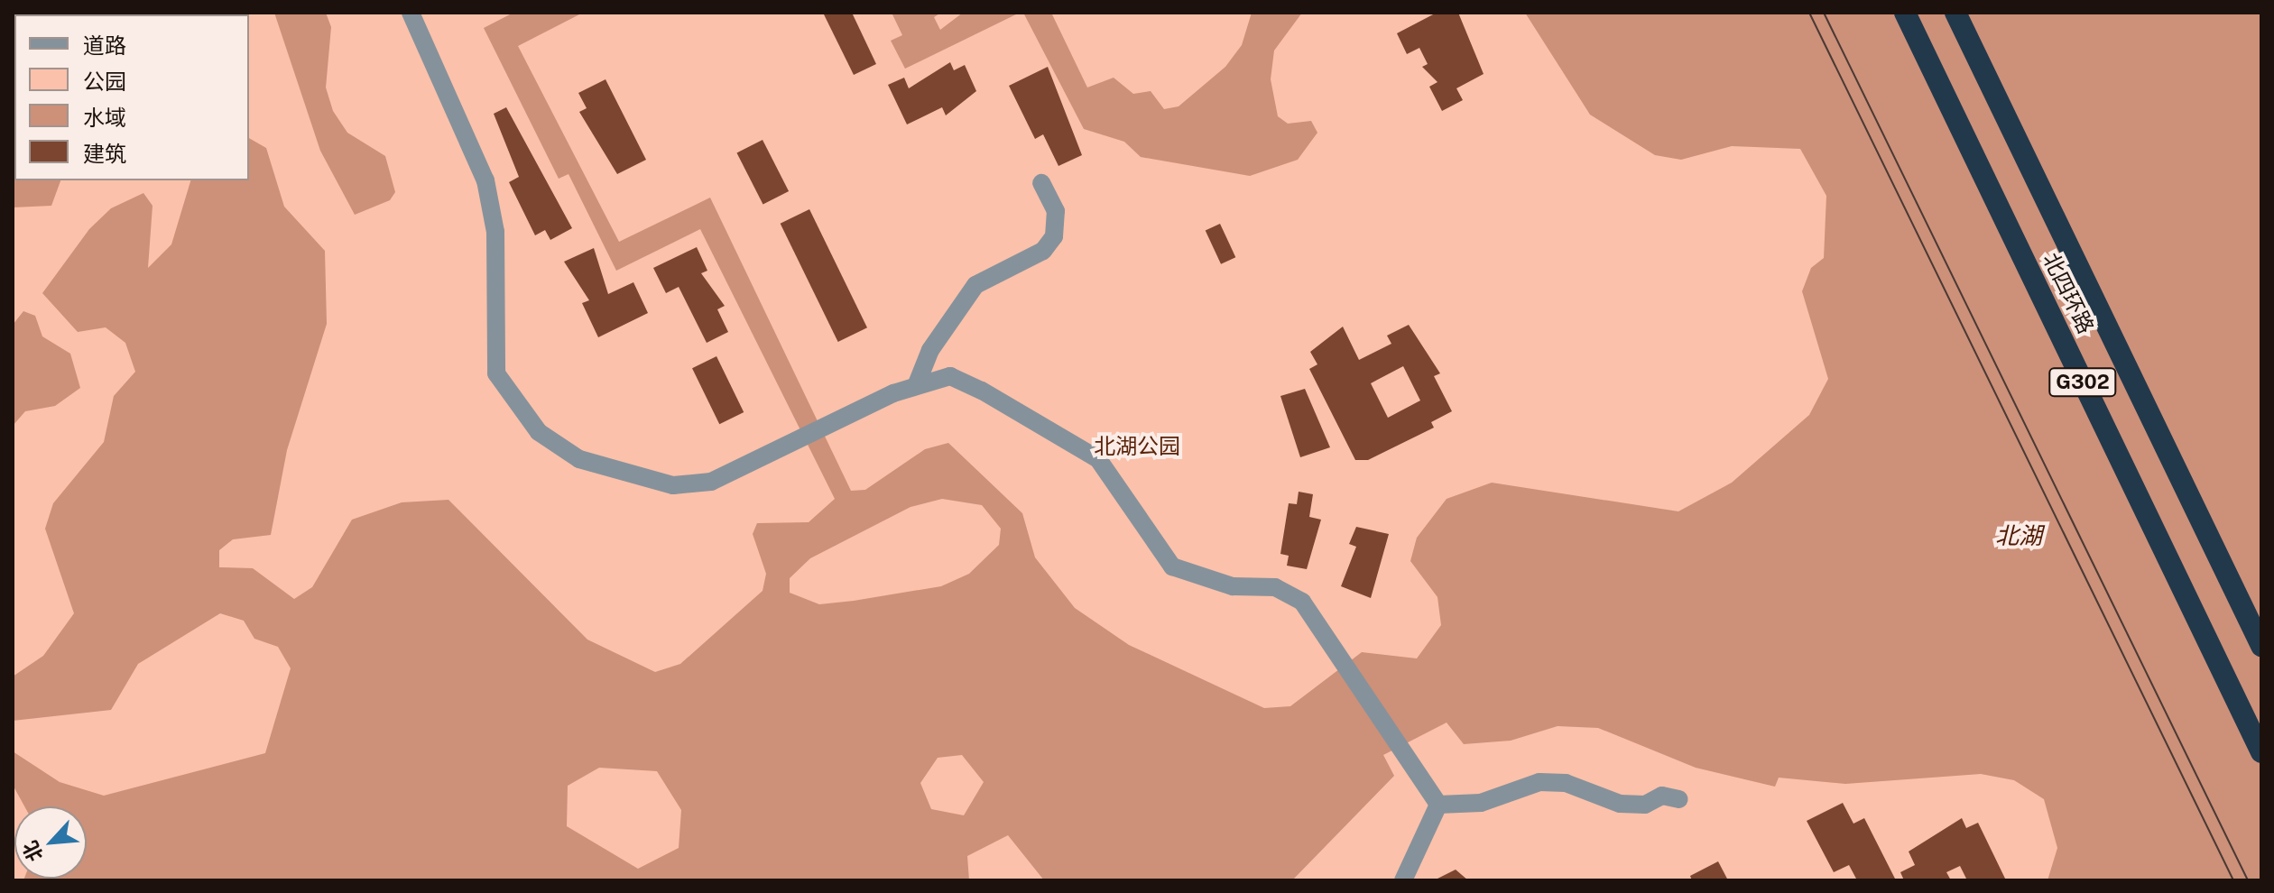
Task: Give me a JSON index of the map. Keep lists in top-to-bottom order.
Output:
{
  "streets": {
    "highway": ["北四环路", "G302"]
  },
  "water": ["北湖"],
  "parks": ["北湖公园"],
  "legend": [
    "道路",
    "公园",
    "水域",
    "建筑"
  ],
  "north": "bottom left"
}
